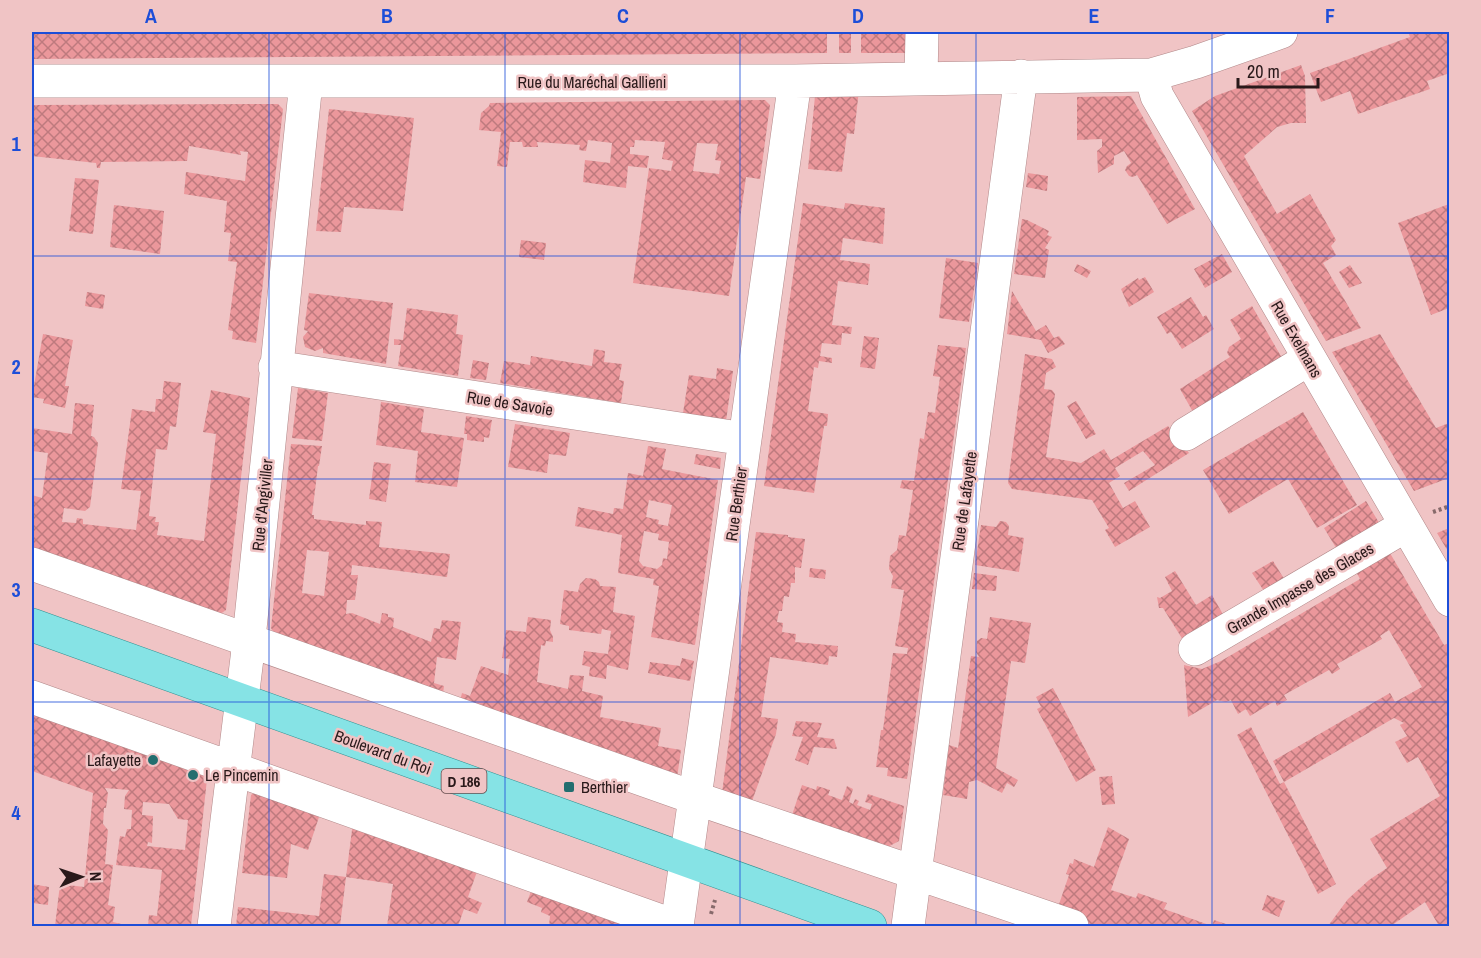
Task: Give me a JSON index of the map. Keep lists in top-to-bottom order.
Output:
{
  "streets": {
    "main road": ["Boulevard du Roi", "D 186"],
    "street": [
      "Rue du Maréchal Gallieni",
      "Rue Exelmans",
      "Rue de Savoie",
      "Rue de Lafayette",
      "Rue Berthier",
      "Rue d'Angiviller",
      "Grande Impasse des Glaces"
    ]
  },
  "crossings": [
    ["Rue du Maréchal Gallieni", "Rue Exelmans"],
    ["Rue du Maréchal Gallieni", "Rue de Lafayette"],
    ["Rue du Maréchal Gallieni", "Rue Berthier"],
    ["Rue du Maréchal Gallieni", "Rue d'Angiviller"],
    ["Rue Exelmans", "Grande Impasse des Glaces"],
    ["Rue de Savoie", "Rue Berthier"],
    ["Rue de Savoie", "Rue d'Angiviller"],
    ["Rue Berthier", "Boulevard du Roi"],
    ["Rue d'Angiviller", "Boulevard du Roi"]
  ],
  "places": {
    "other": ["Lafayette", "Le Pincemin"],
    "transit": ["Berthier"]
  },
  "scale_bar": "20 m",
  "north": "right",
  "grid": {
    "columns": [
      "A",
      "B",
      "C",
      "D",
      "E",
      "F"
    ],
    "rows": [
      "1",
      "2",
      "3",
      "4"
    ]
  }
}
